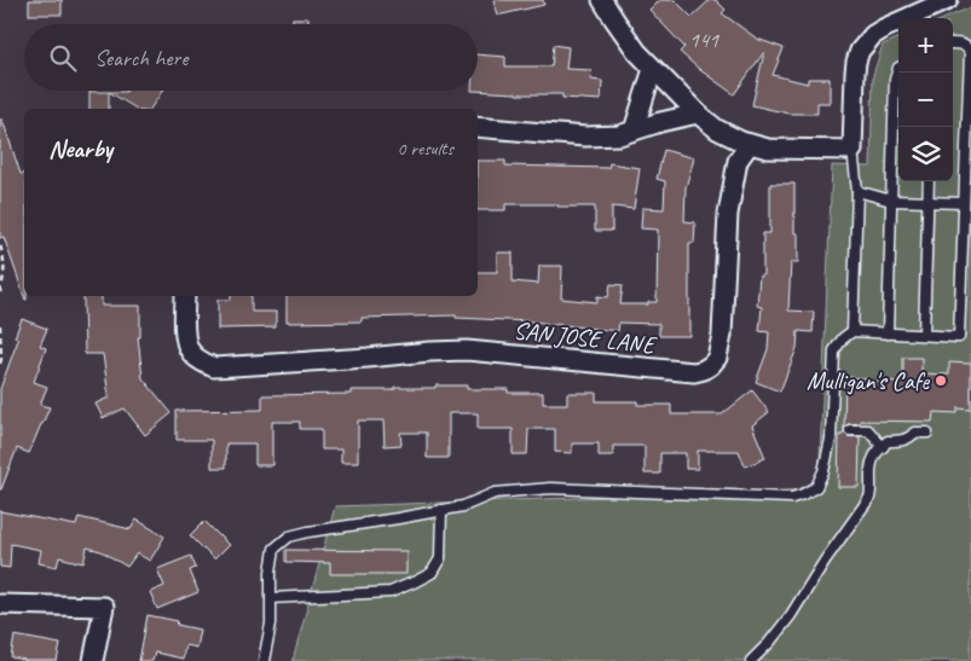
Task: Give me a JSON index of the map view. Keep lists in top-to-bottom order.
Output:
{
  "streets": {
    "street": ["SAN JOSE LANE"]
  },
  "places": ["Mulligan's Cafe"],
  "house_numbers": ["141"],
  "page": {
    "map_buttons": ["+", "−"],
    "search": "Search here",
    "heading": ["Nearby", "0 results"]
  }
}
